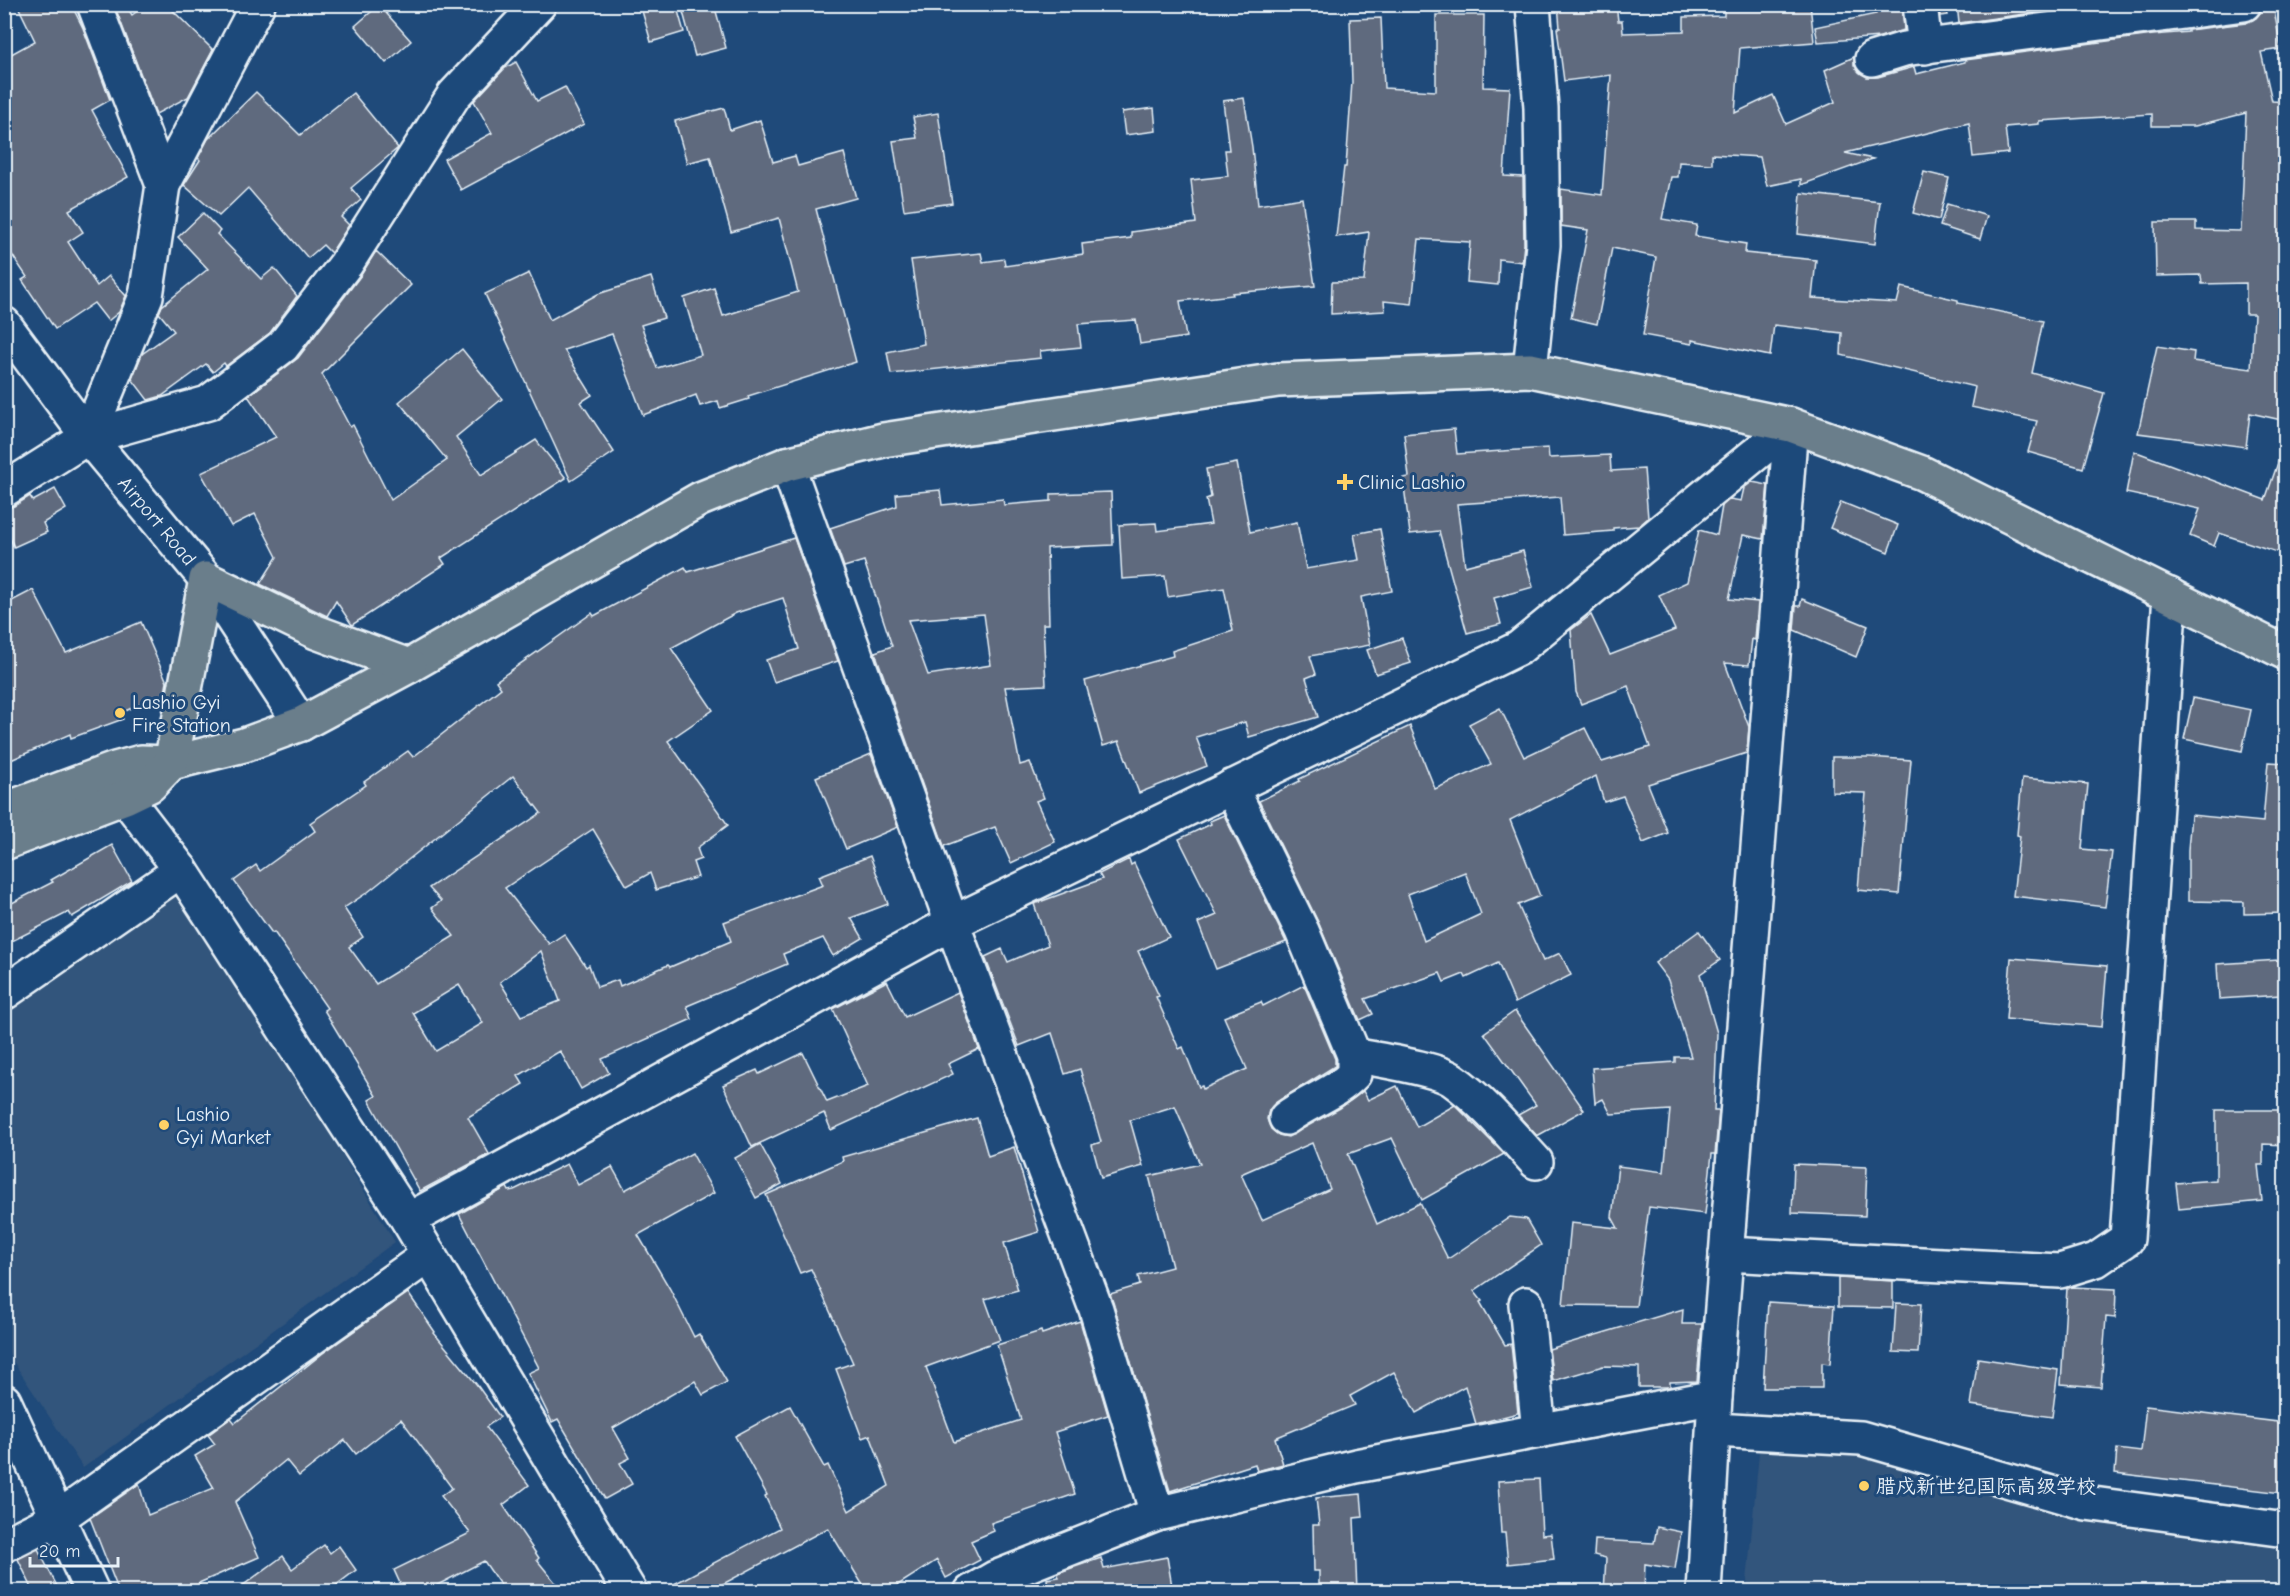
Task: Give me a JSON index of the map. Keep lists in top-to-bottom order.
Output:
{
  "streets": {
    "street": ["Airport Road"]
  },
  "places": {
    "health": ["Clinic Lashio"],
    "other": ["Lashio Gyi Fire Station", "Lashio Gyi Market", "腊戍新世纪国际高级学校"]
  },
  "scale_bar": "20 m"
}
